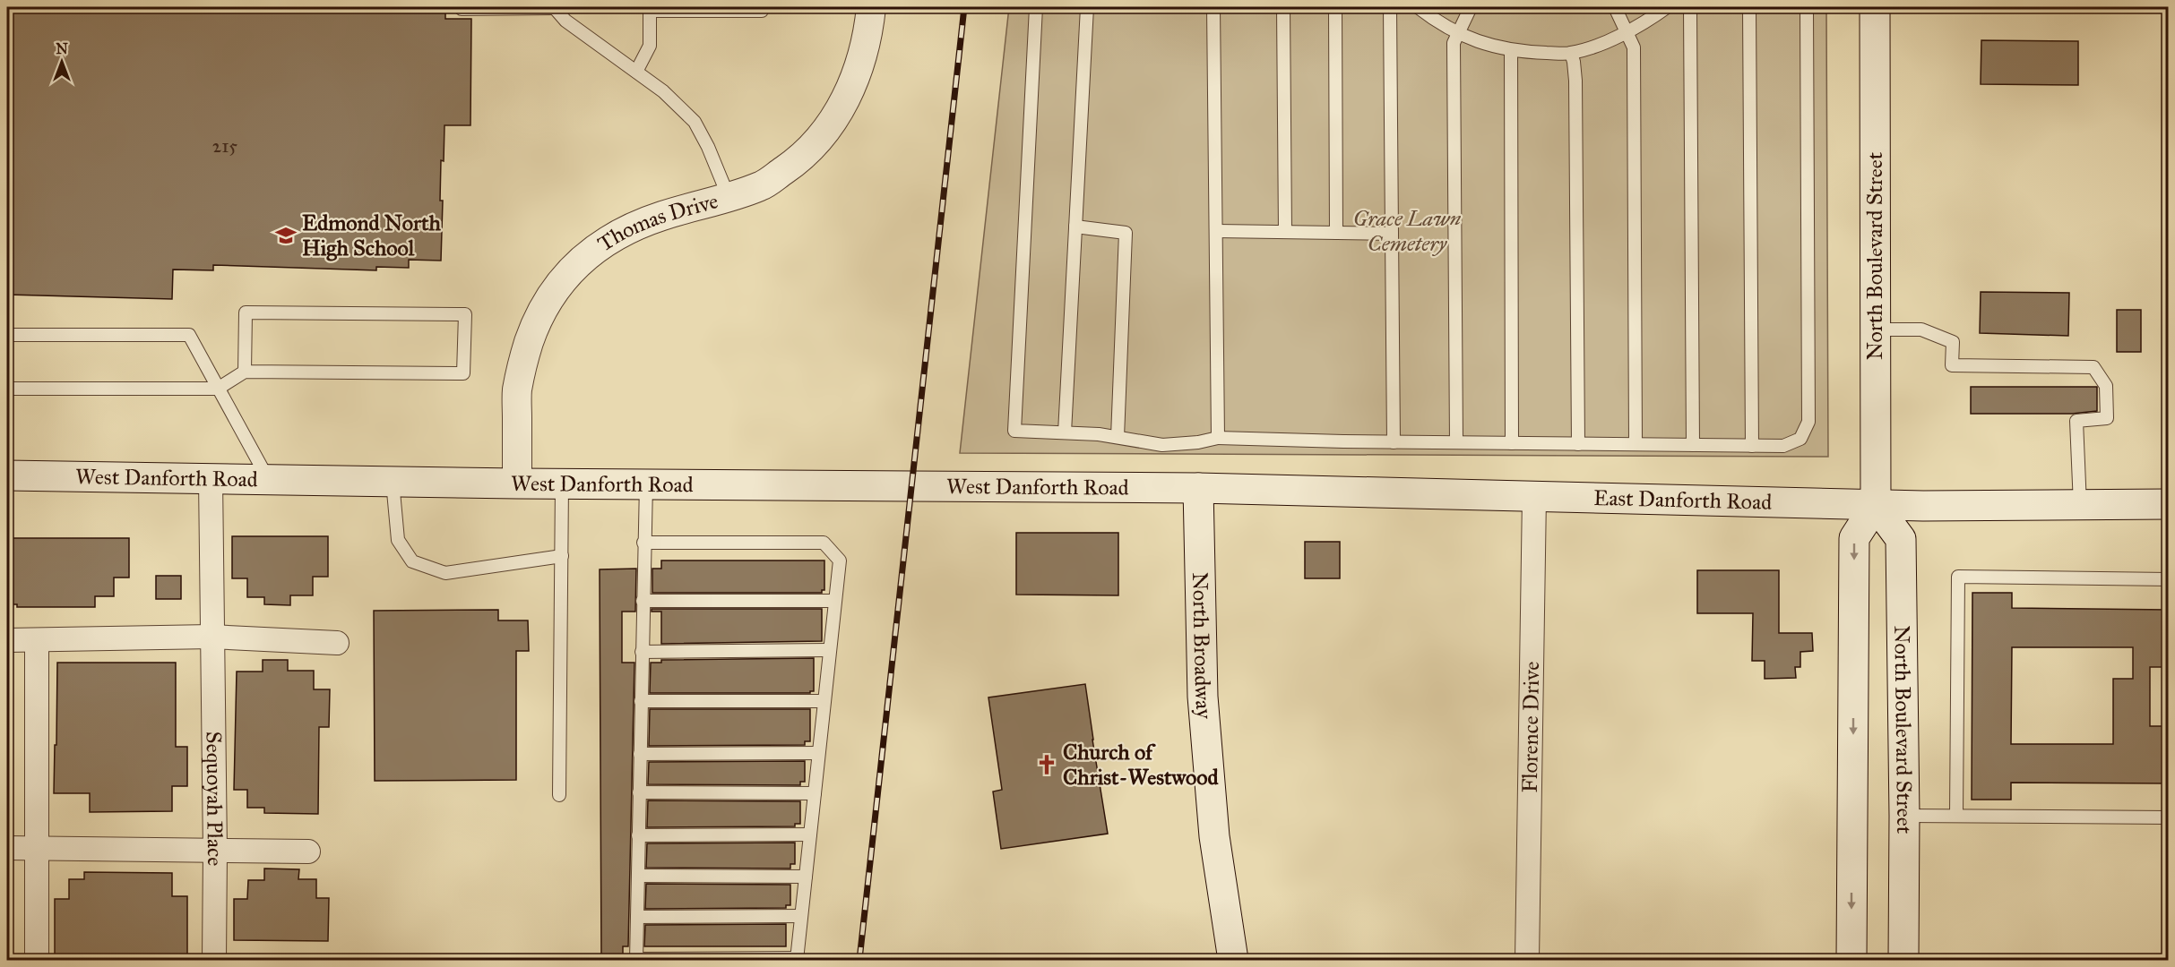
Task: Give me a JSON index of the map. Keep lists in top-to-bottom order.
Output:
{
  "streets": {
    "main road": [
      "North Boulevard Street",
      "West Danforth Road",
      "East Danforth Road",
      "North Broadway"
    ],
    "street": ["Thomas Drive", "Florence Drive", "Sequoyah Place"]
  },
  "crossings": [
    ["Thomas Drive", "West Danforth Road"],
    ["North Boulevard Street", "East Danforth Road"],
    ["West Danforth Road", "East Danforth Road"],
    ["West Danforth Road", "North Broadway"],
    ["West Danforth Road", "Sequoyah Place"],
    ["East Danforth Road", "North Broadway"],
    ["East Danforth Road", "Florence Drive"]
  ],
  "parks": ["Grace Lawn Cemetery"],
  "places": {
    "school or university": ["Edmond North High School"],
    "church": ["Church of Christ-Westwood"]
  },
  "house_numbers": ["215"],
  "north": "top"
}
